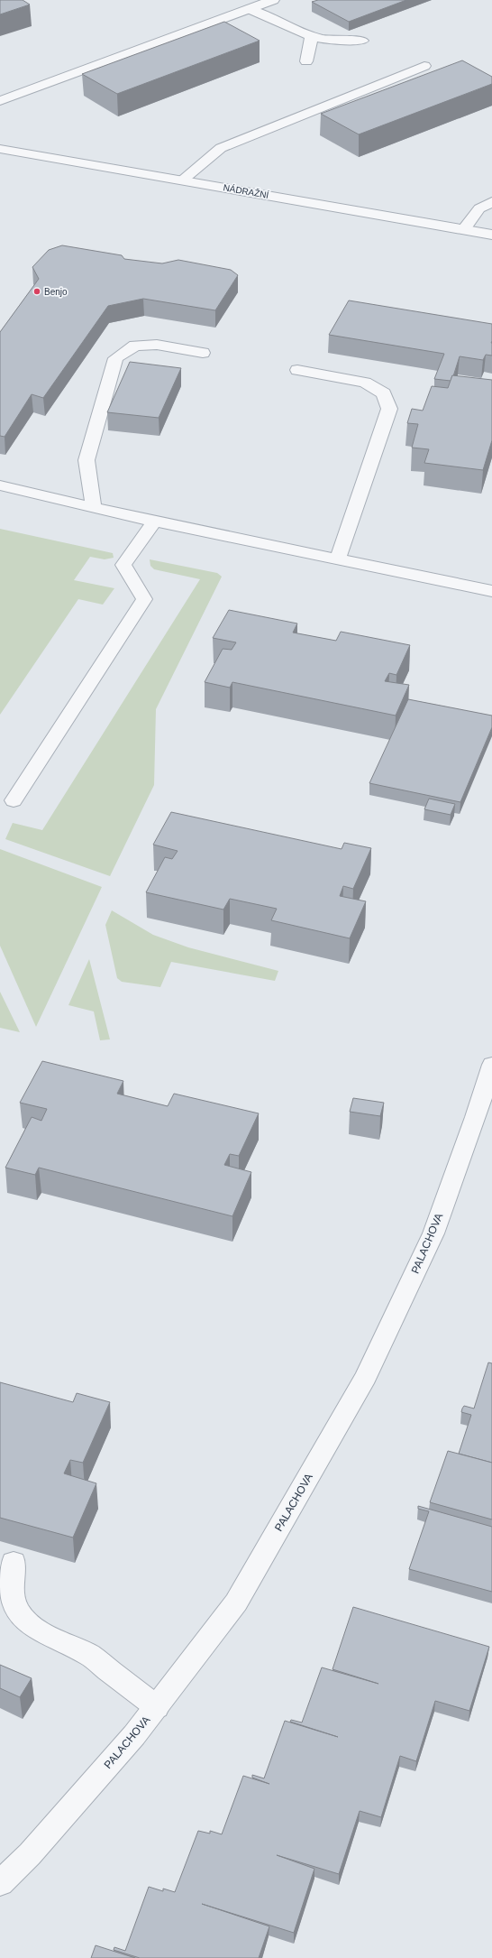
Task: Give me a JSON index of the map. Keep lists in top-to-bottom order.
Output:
{
  "streets": {
    "street": ["NÁDRAŽNÍ", "PALACHOVA"]
  },
  "places": ["Benjo"]
}
